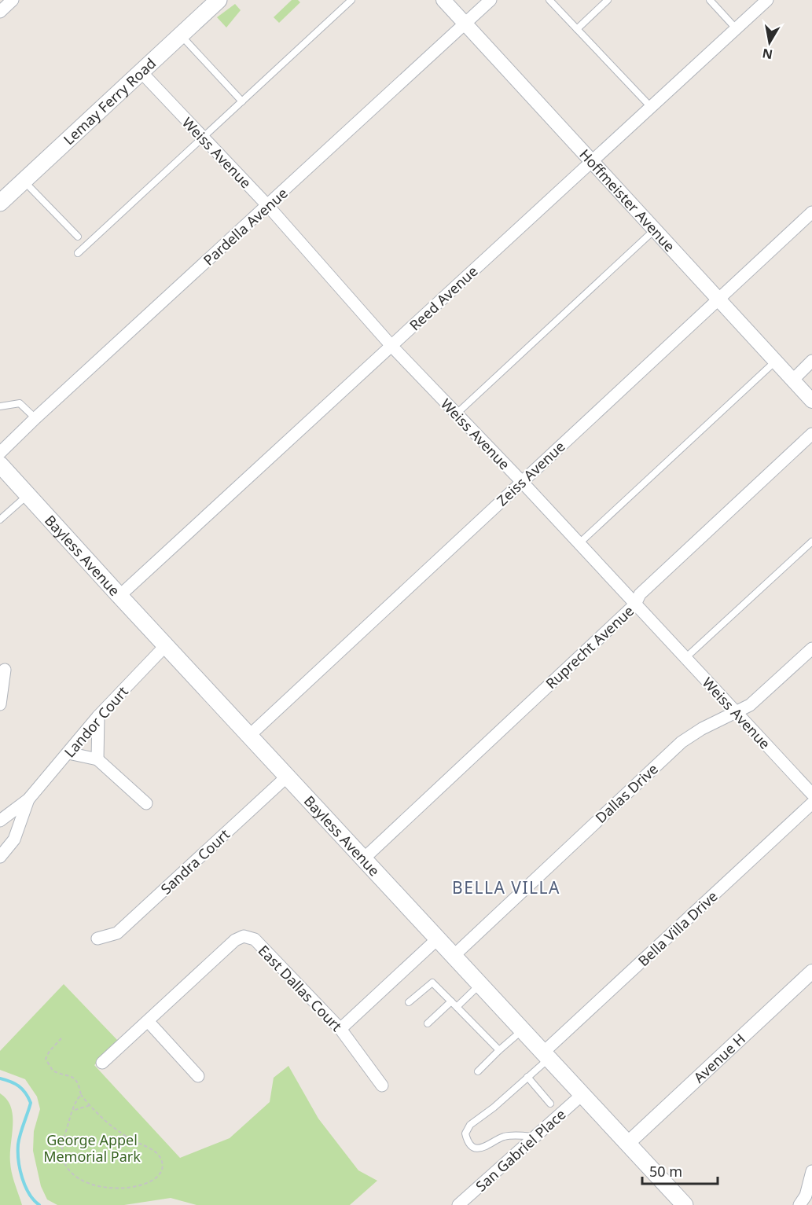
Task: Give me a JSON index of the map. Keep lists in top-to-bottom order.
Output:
{
  "streets": {
    "main road": ["Lemay Ferry Road", "Bayless Avenue"],
    "street": [
      "Weiss Avenue",
      "Hoffmeister Avenue",
      "Pardella Avenue",
      "Reed Avenue",
      "Zeiss Avenue",
      "Ruprecht Avenue",
      "Landor Court",
      "Dallas Drive",
      "Sandra Court",
      "Bella Villa Drive",
      "East Dallas Court",
      "Avenue H",
      "San Gabriel Place"
    ]
  },
  "crossings": [
    ["Lemay Ferry Road", "Weiss Avenue"],
    ["Weiss Avenue", "Pardella Avenue"],
    ["Weiss Avenue", "Reed Avenue"],
    ["Weiss Avenue", "Zeiss Avenue"],
    ["Weiss Avenue", "Ruprecht Avenue"],
    ["Weiss Avenue", "Dallas Drive"],
    ["Hoffmeister Avenue", "Pardella Avenue"],
    ["Hoffmeister Avenue", "Reed Avenue"],
    ["Hoffmeister Avenue", "Zeiss Avenue"],
    ["Reed Avenue", "Bayless Avenue"],
    ["Zeiss Avenue", "Bayless Avenue"],
    ["Bayless Avenue", "Ruprecht Avenue"],
    ["Bayless Avenue", "Landor Court"],
    ["Bayless Avenue", "Dallas Drive"],
    ["Bayless Avenue", "Sandra Court"],
    ["Bayless Avenue", "Bella Villa Drive"],
    ["Bayless Avenue", "Avenue H"],
    ["Bayless Avenue", "San Gabriel Place"]
  ],
  "districts": ["BELLA VILLA"],
  "parks": ["George Appel Memorial Park"],
  "scale_bar": "50 m",
  "north": "bottom"
}
